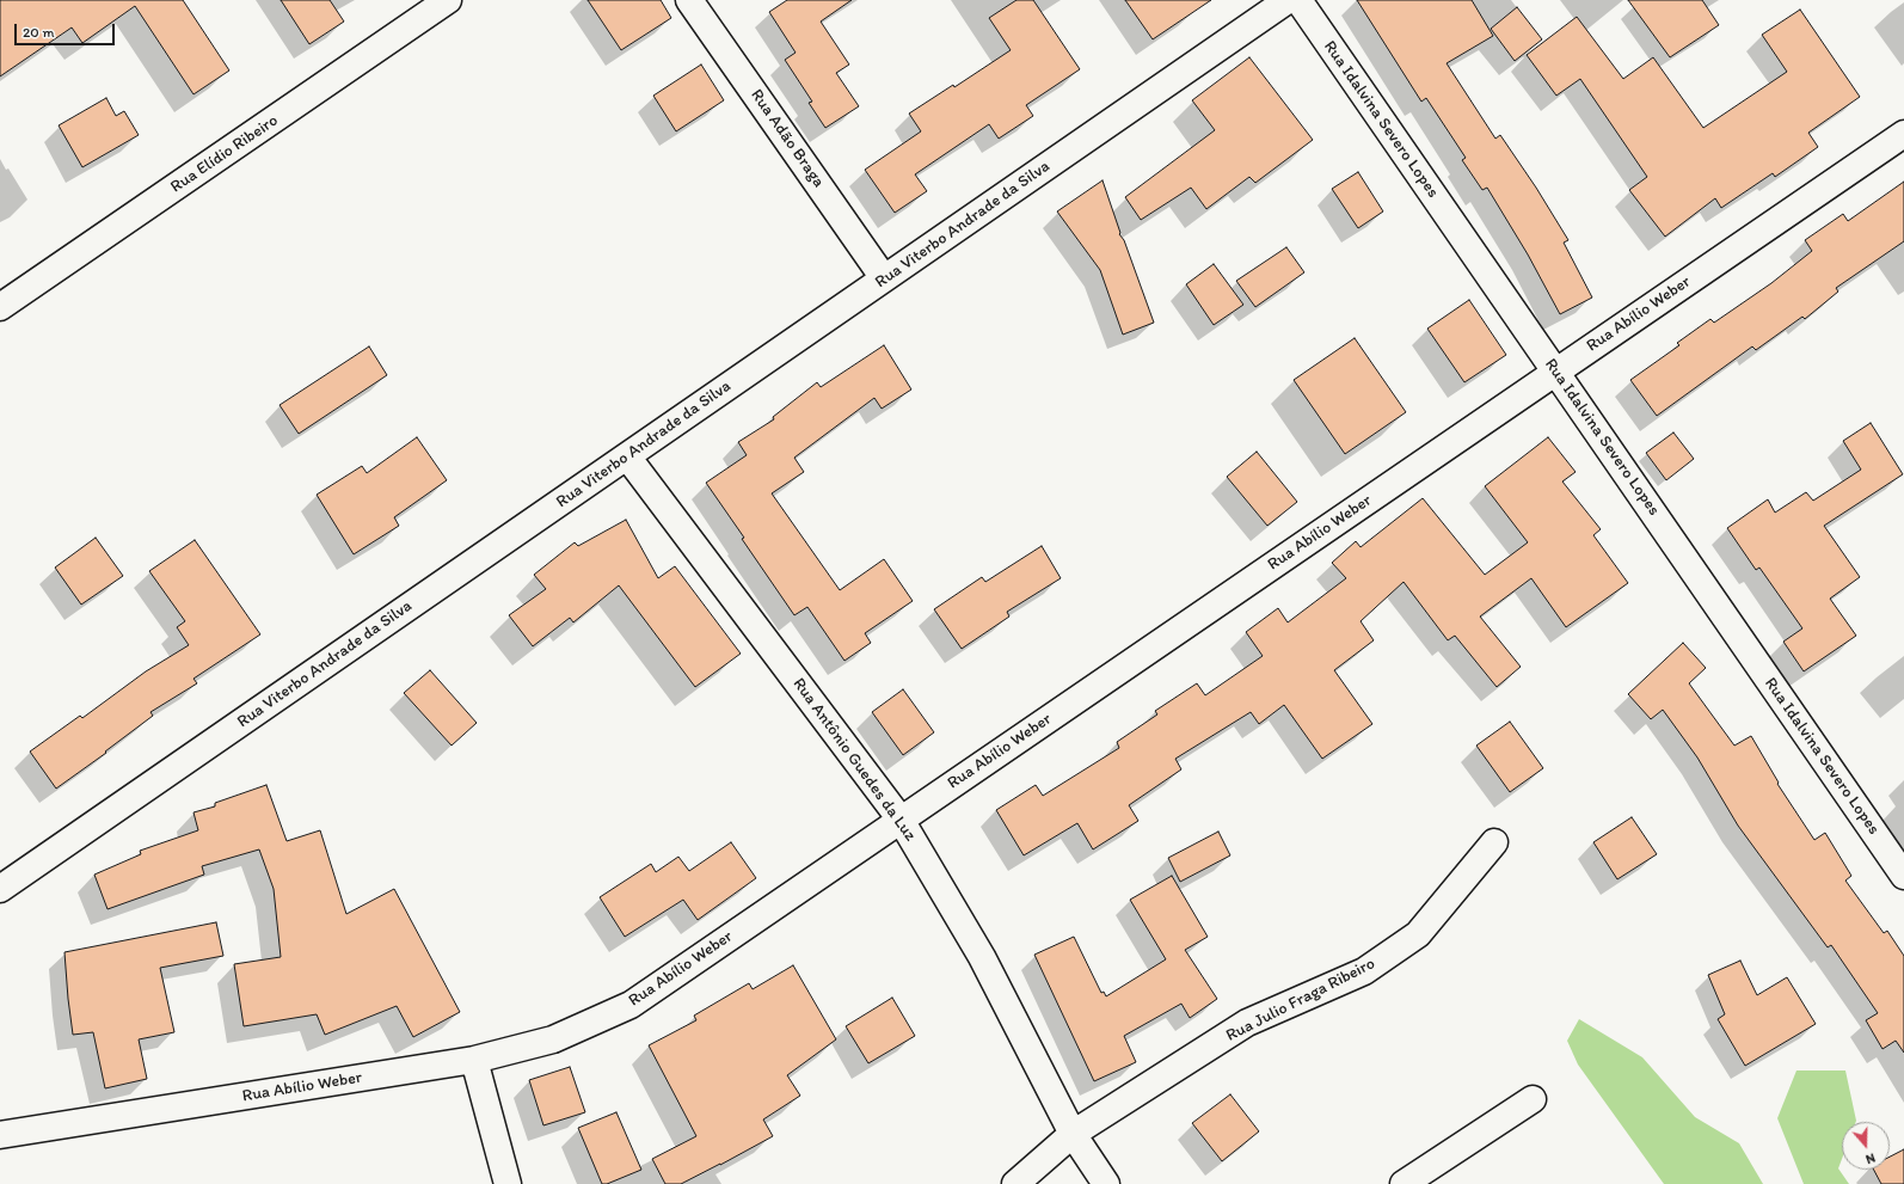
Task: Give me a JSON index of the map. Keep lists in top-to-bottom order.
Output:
{
  "streets": {
    "street": [
      "Rua Idalvina Severo Lopes",
      "Rua Adão Braga",
      "Rua Elídio Ribeiro",
      "Rua Viterbo Andrade da Silva",
      "Rua Abílio Weber",
      "Rua Antônio Guedes da Luz",
      "Rua Julio Fraga Ribeiro"
    ]
  },
  "crossings": [
    ["Rua Idalvina Severo Lopes", "Rua Abílio Weber"],
    ["Rua Adão Braga", "Rua Viterbo Andrade da Silva"],
    ["Rua Viterbo Andrade da Silva", "Rua Antônio Guedes da Luz"],
    ["Rua Abílio Weber", "Rua Antônio Guedes da Luz"],
    ["Rua Antônio Guedes da Luz", "Rua Julio Fraga Ribeiro"]
  ],
  "scale_bar": "20 m",
  "north": "bottom"
}
